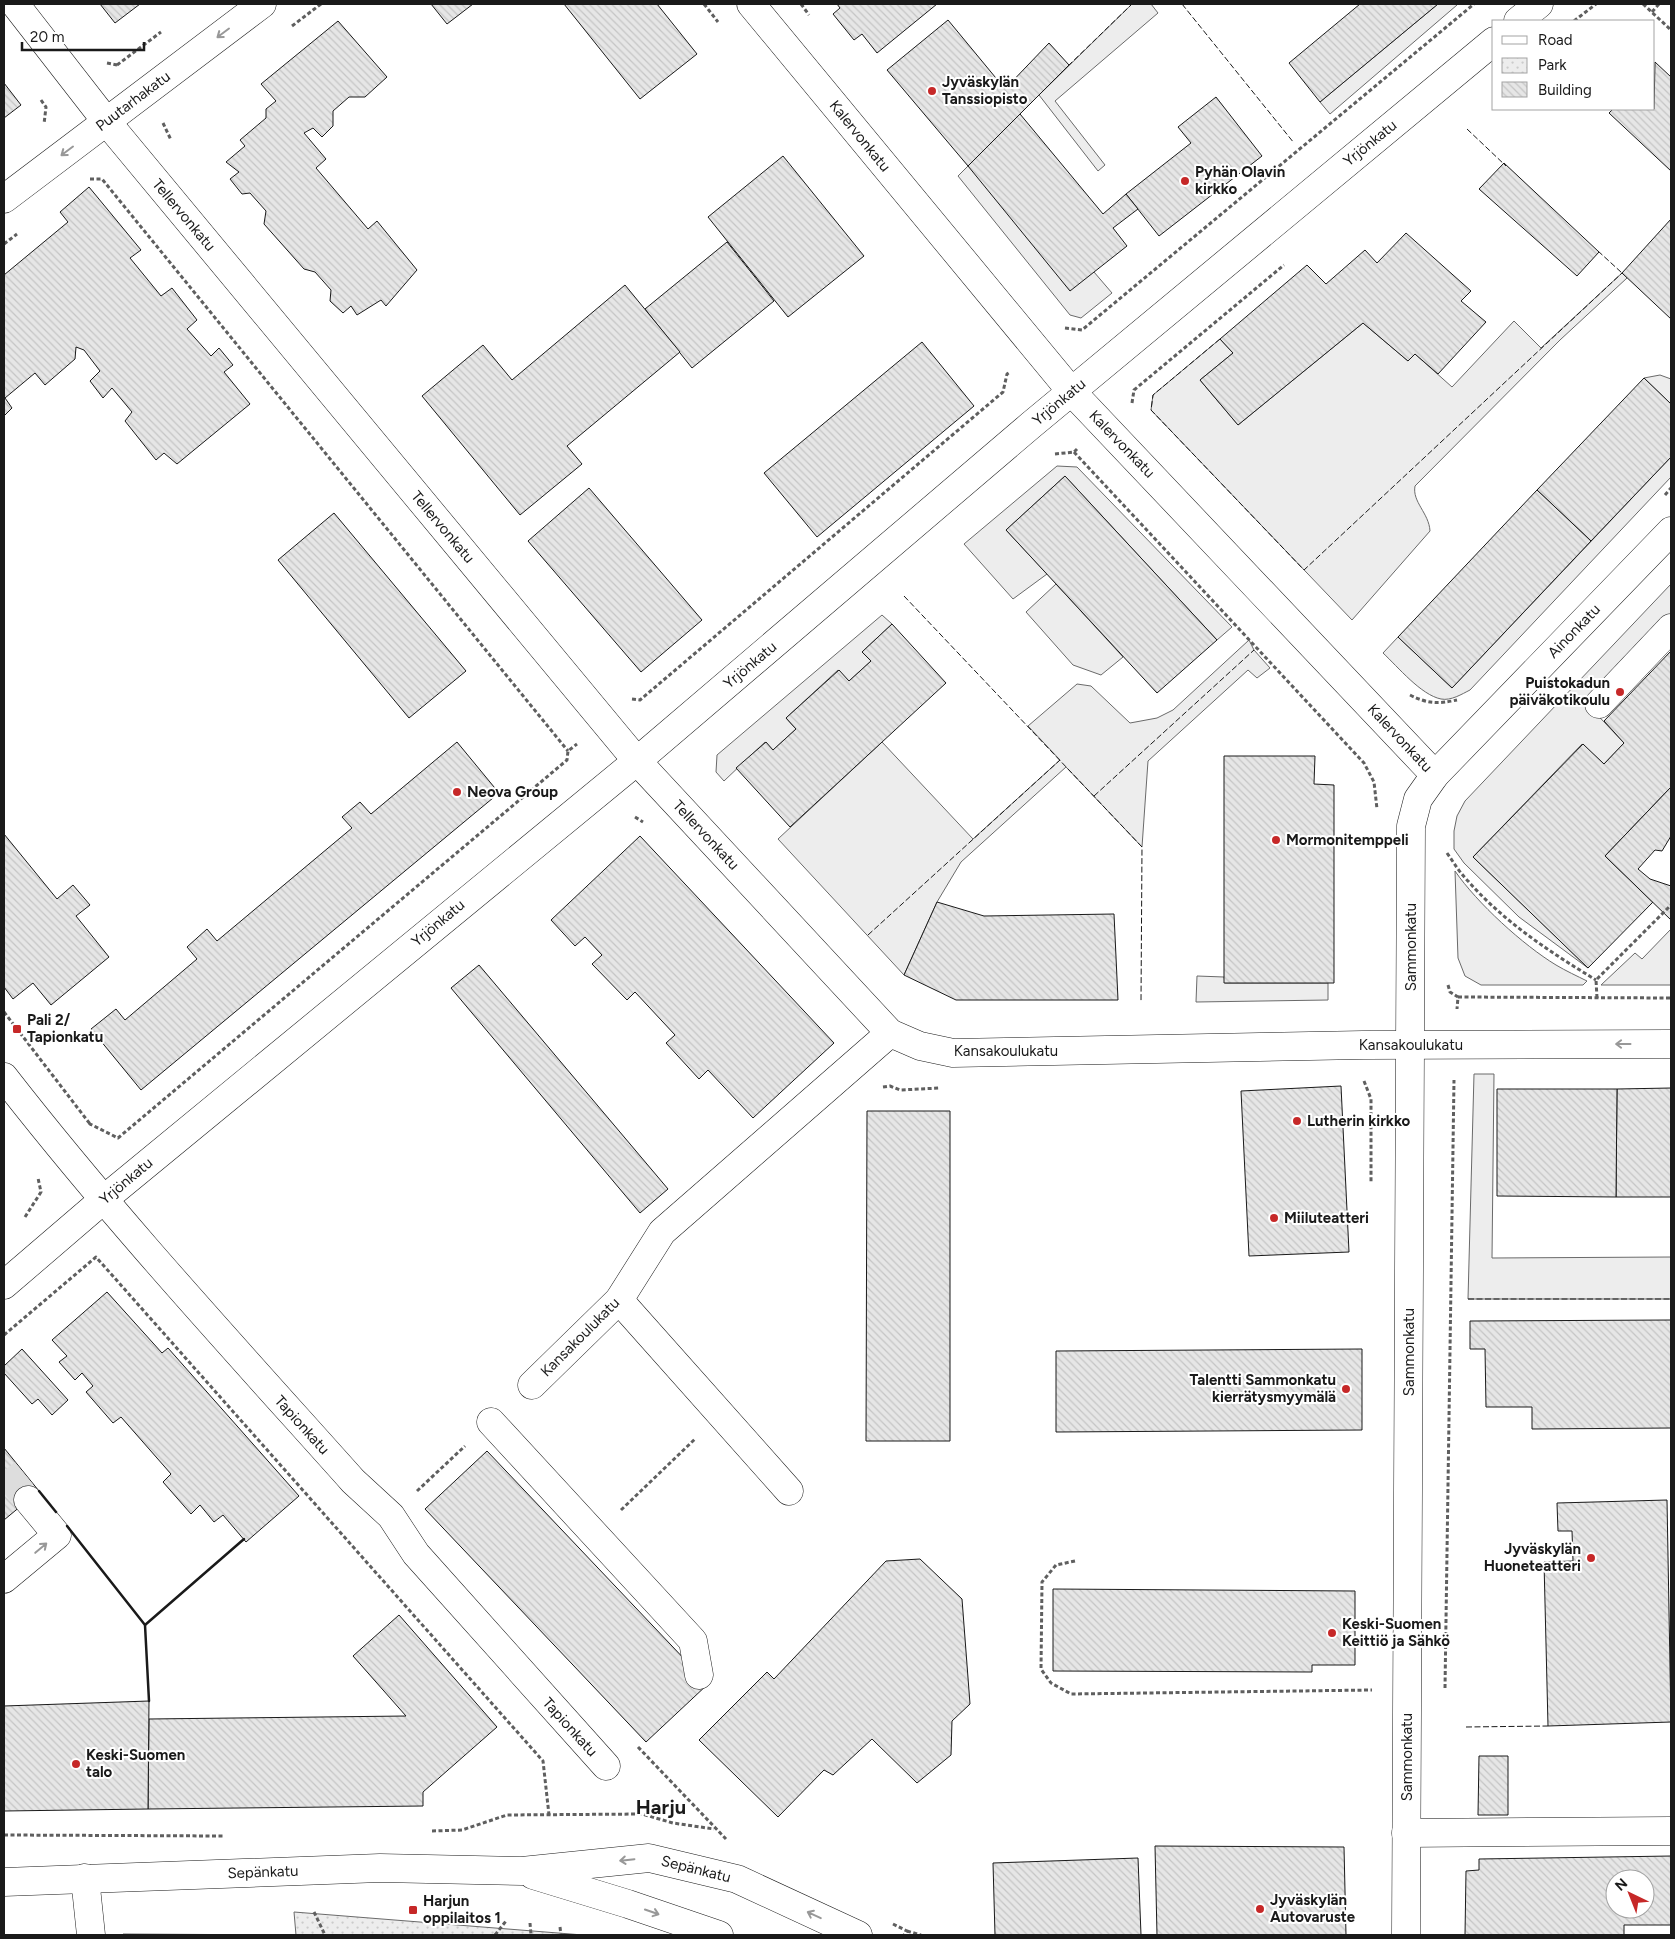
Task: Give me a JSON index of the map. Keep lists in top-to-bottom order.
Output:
{
  "streets": {
    "street": [
      "Puutarhakatu",
      "Kalervonkatu",
      "Yrjönkatu",
      "Tellervonkatu",
      "Ainonkatu",
      "Sammonkatu",
      "Kansakoulukatu",
      "Tapionkatu",
      "Sepänkatu"
    ]
  },
  "crossings": [
    ["Puutarhakatu", "Tellervonkatu"],
    ["Kalervonkatu", "Yrjönkatu"],
    ["Kalervonkatu", "Ainonkatu"],
    ["Kalervonkatu", "Sammonkatu"],
    ["Yrjönkatu", "Tellervonkatu"],
    ["Yrjönkatu", "Tapionkatu"],
    ["Tellervonkatu", "Kansakoulukatu"],
    ["Ainonkatu", "Sammonkatu"],
    ["Sammonkatu", "Kansakoulukatu"]
  ],
  "one_way": ["Puutarhakatu"],
  "districts": ["Harju"],
  "places": {
    "other": [
      "Jyväskylän Tanssiopisto",
      "Pyhän Olavin kirkko",
      "Puistokadun päiväkotikoulu",
      "Neova Group",
      "Mormonitemppeli",
      "Lutherin kirkko",
      "Miiluteatteri",
      "Talentti Sammonkatu kierrätysmyymälä",
      "Jyväskylän Huoneteatteri",
      "Keski-Suomen Keittiö ja Sähkö",
      "Keski-Suomen talo",
      "Jyväskylän Autovaruste"
    ],
    "transit": ["Pali 2/ Tapionkatu", "Harjun oppilaitos 1"]
  },
  "legend": ["Road", "Park", "Building"],
  "scale_bar": "20 m",
  "north": "top left"
}
